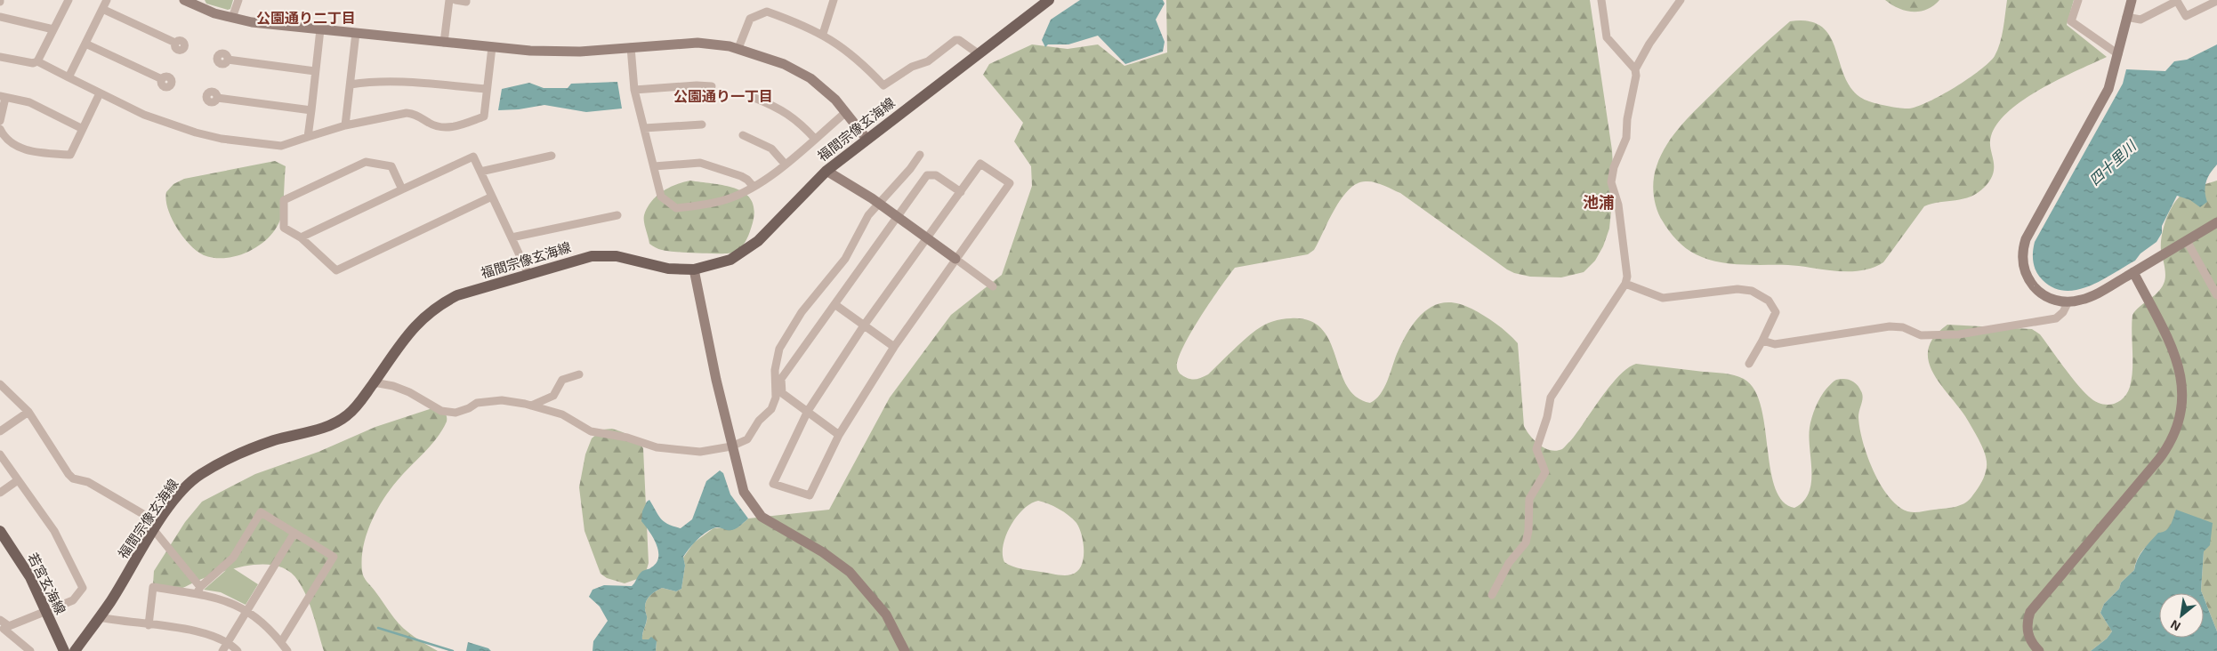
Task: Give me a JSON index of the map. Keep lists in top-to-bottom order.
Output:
{
  "streets": {
    "main road": ["福間宗像玄海線", "若宮玄海線"]
  },
  "districts": ["公園通り二丁目", "公園通り一丁目", "池浦"],
  "water": ["四十里川"],
  "north": "bottom left"
}
